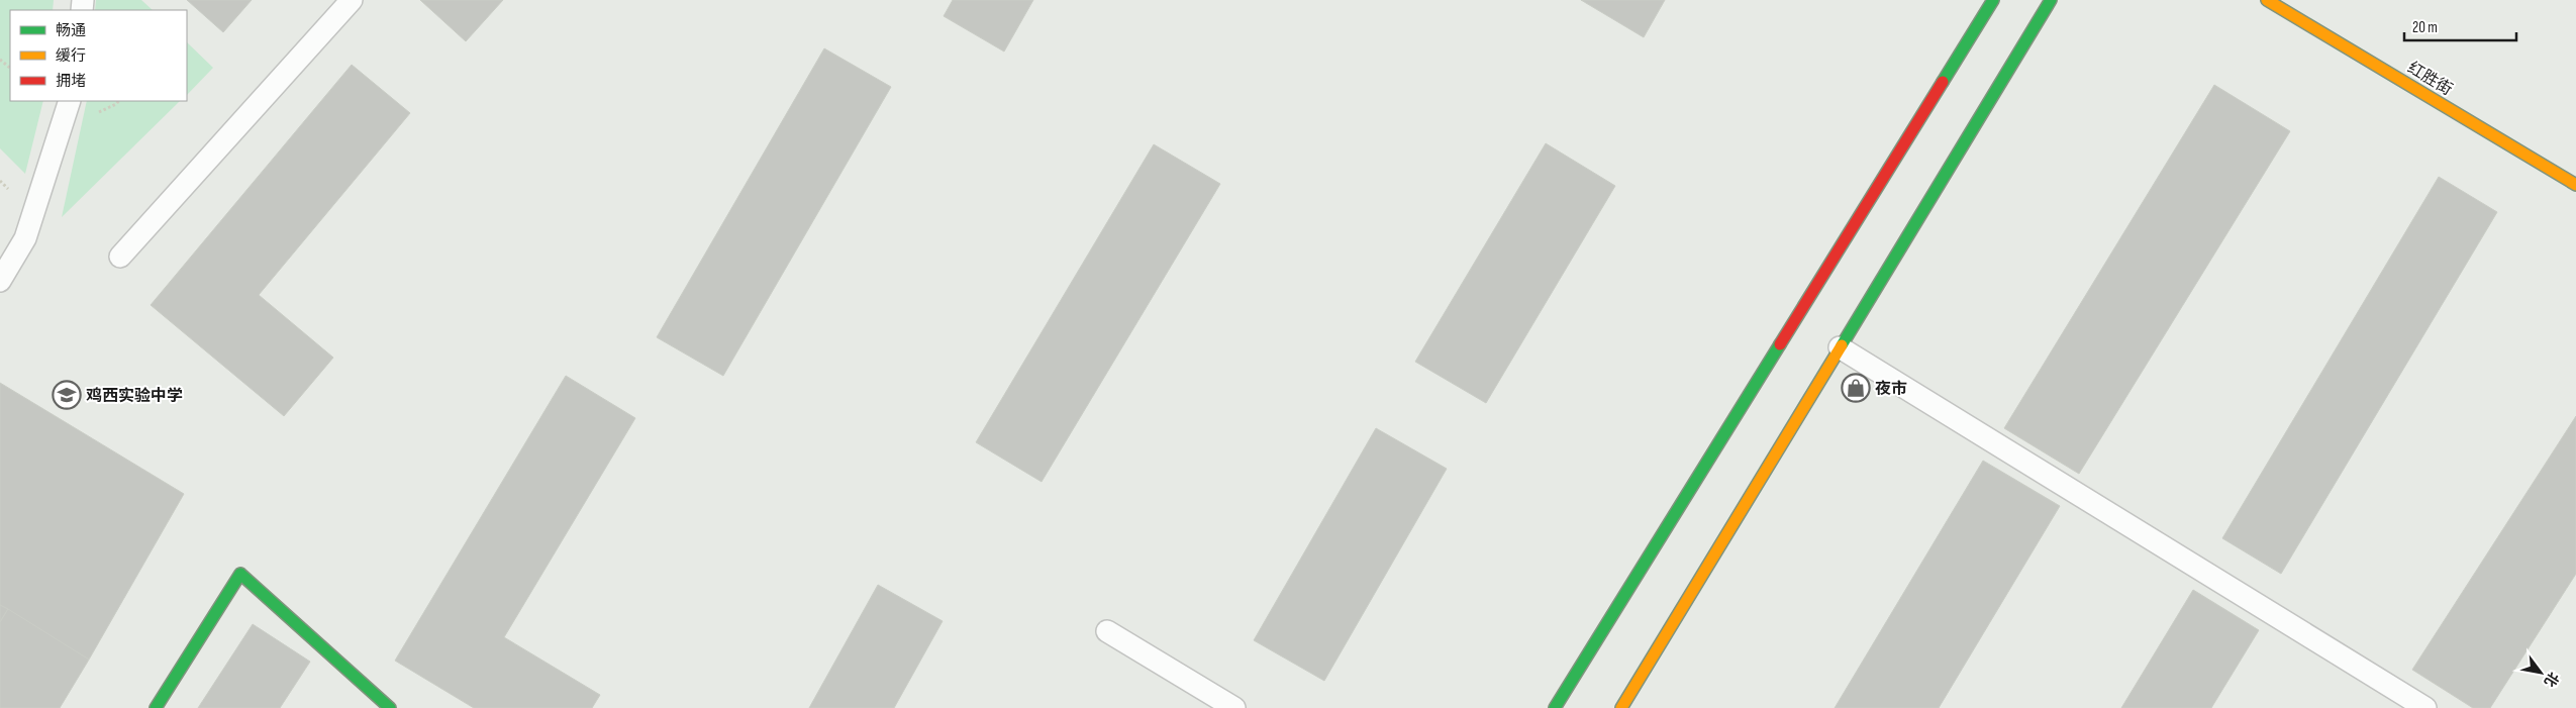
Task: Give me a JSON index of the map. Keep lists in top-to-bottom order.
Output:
{
  "streets": {
    "street": ["红胜街"]
  },
  "places": {
    "shop": ["夜市"],
    "school or university": ["鸡西实验中学"]
  },
  "legend": ["畅通", "缓行", "拥堵"],
  "scale_bar": "20 m",
  "north": "bottom right"
}
